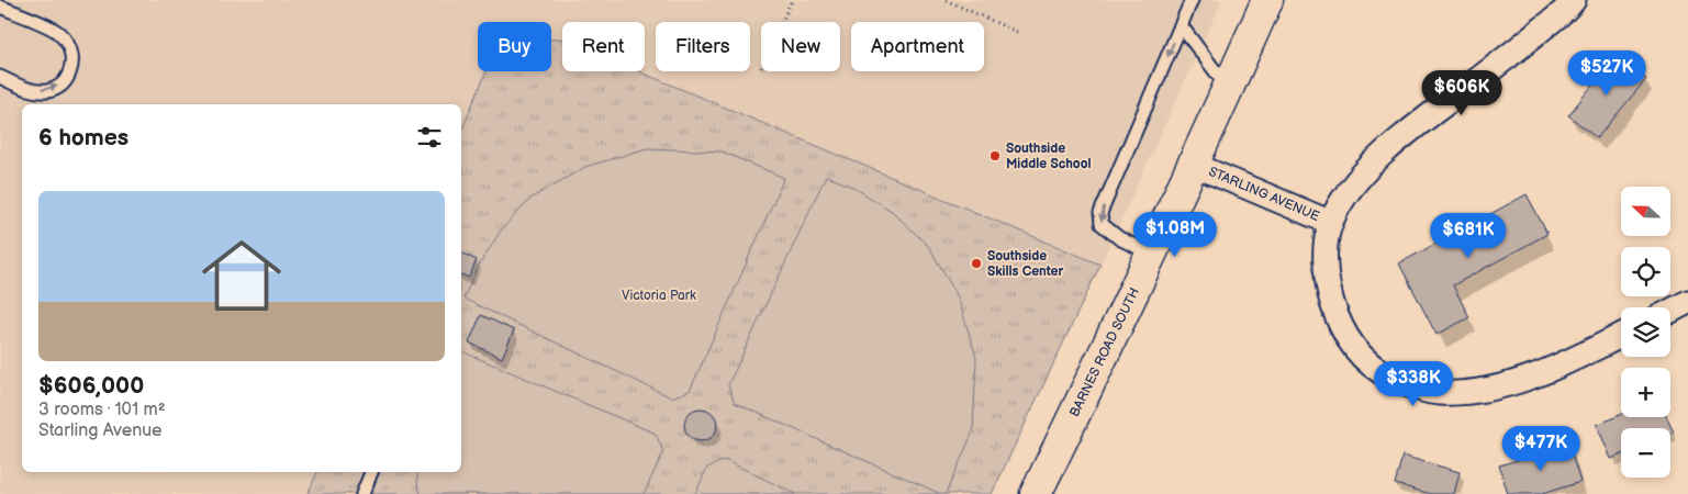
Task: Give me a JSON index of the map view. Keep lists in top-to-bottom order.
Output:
{
  "streets": {
    "street": ["STARLING AVENUE", "BARNES ROAD SOUTH"]
  },
  "crossings": [
    ["STARLING AVENUE", "BARNES ROAD SOUTH"]
  ],
  "parks": ["Victoria Park"],
  "places": ["Southside Middle School", "Southside Skills Center"],
  "north": "left",
  "page": {
    "chip": [
      "Buy",
      "Rent",
      "Filters",
      "New",
      "Apartment"
    ],
    "price": [
      "$527K",
      "$606K",
      "$1.08M",
      "$681K",
      "$338K",
      "$477K"
    ],
    "heading": "6 homes",
    "list": [
      {
        "name": "$606,000",
        "note": "3 rooms · 101 m² · Starling Avenue"
      }
    ],
    "map_buttons": ["+", "−"]
  }
}
